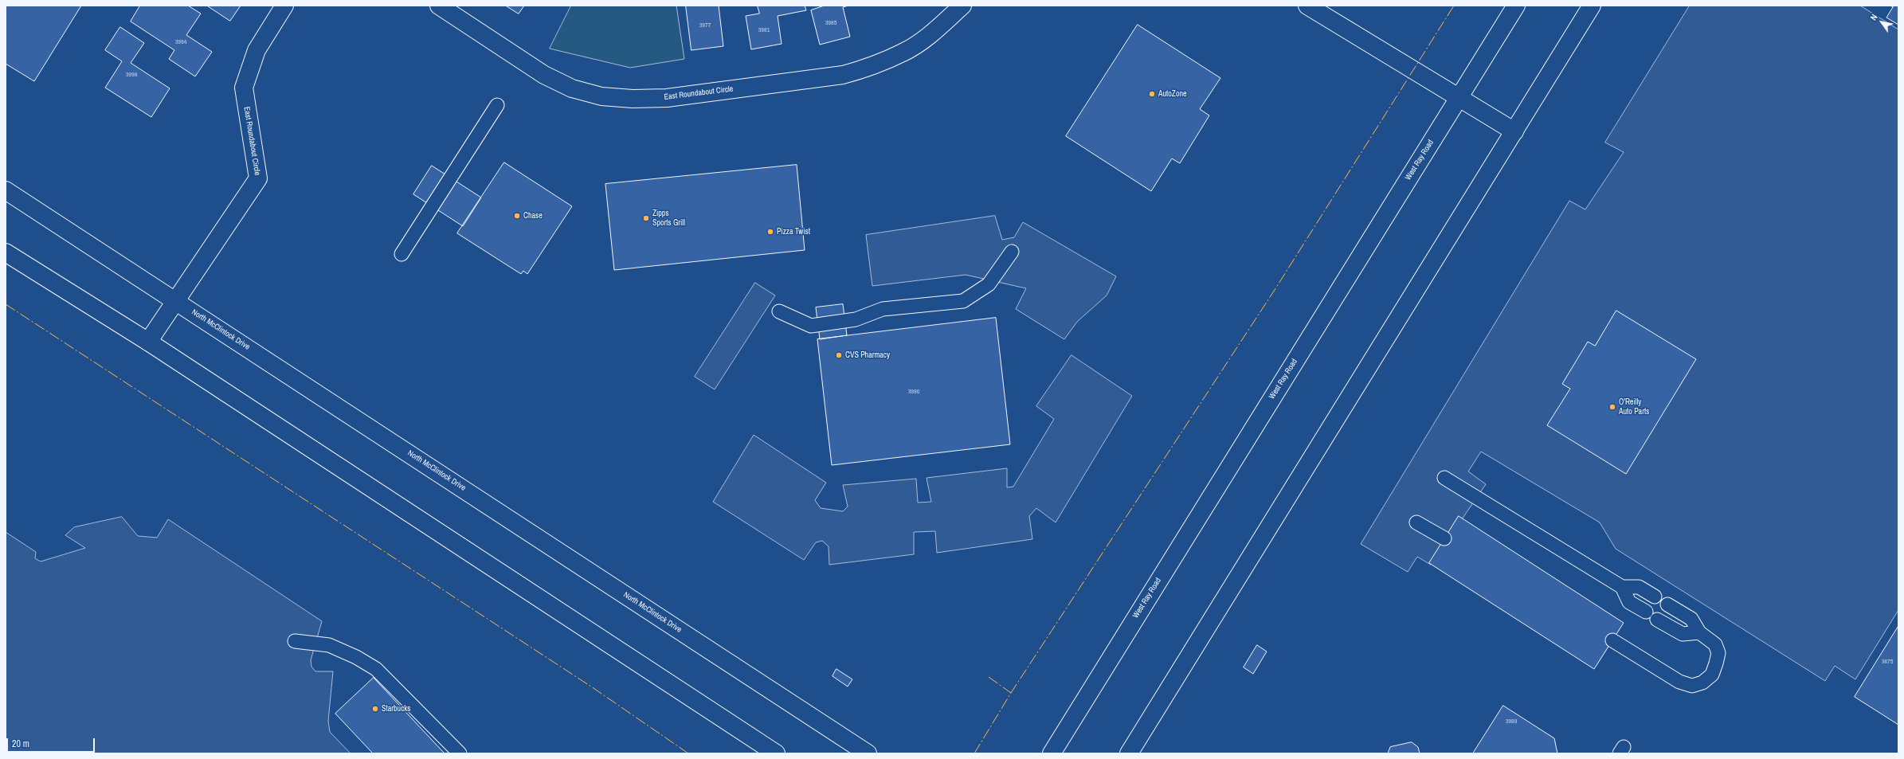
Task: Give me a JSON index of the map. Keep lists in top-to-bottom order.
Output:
{
  "streets": {
    "main road": ["East Roundabout Circle", "West Ray Road", "North McClintock Drive"]
  },
  "crossings": [
    ["East Roundabout Circle", "North McClintock Drive"]
  ],
  "places": [
    "AutoZone",
    "Chase",
    "Zipps Sports Grill",
    "Pizza Twist",
    "CVS Pharmacy",
    "O'Reilly Auto Parts",
    "Starbucks"
  ],
  "house_numbers": [
    "3985",
    "3977",
    "3981",
    "3994",
    "3998",
    "3990",
    "3875",
    "3989"
  ],
  "scale_bar": "20 m",
  "north": "top left"
}
